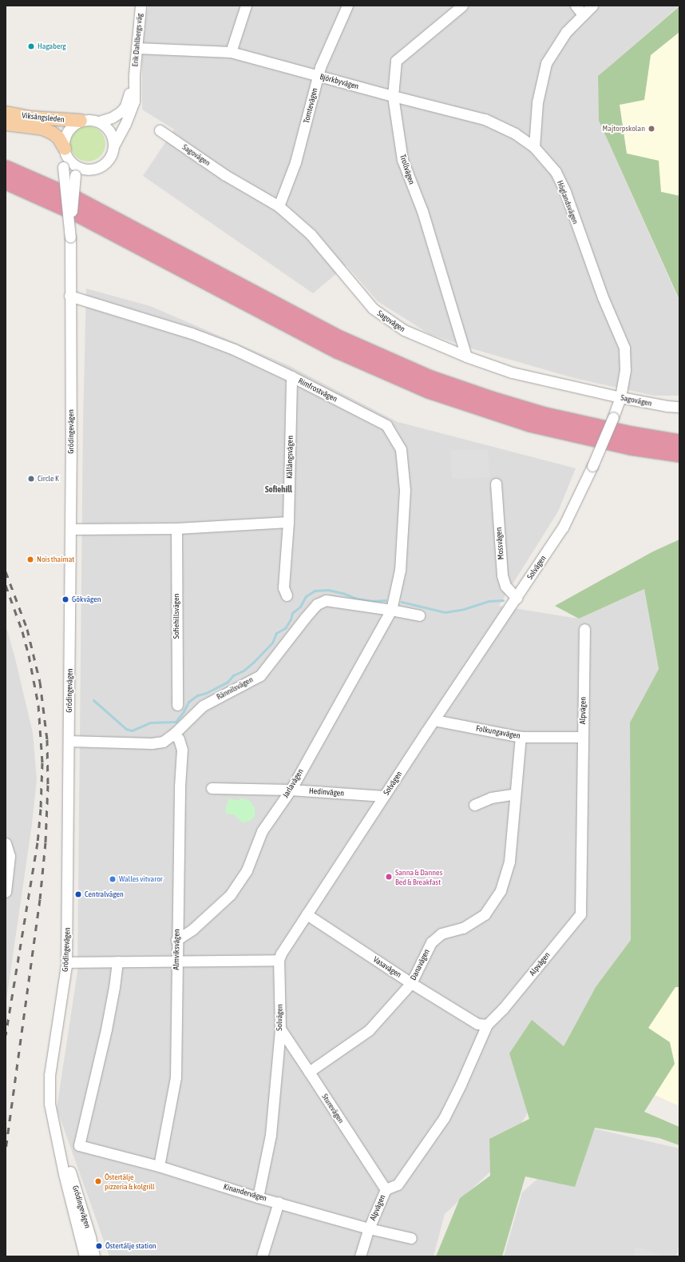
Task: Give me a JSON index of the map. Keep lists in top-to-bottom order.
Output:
{
  "streets": {
    "main road": ["Viksängsleden"],
    "street": [
      "Erik Dahlbergs väg",
      "Björkbyvägen",
      "Tomtevägen",
      "Sagovägen",
      "Trollvägen",
      "Höglandsvägen",
      "Rimfrostvägen",
      "Grödingevägen",
      "Källängsvägen",
      "Mossvägen",
      "Solvägen",
      "Sofiehillsvägen",
      "Rännilsvägen",
      "Alpvägen",
      "Folkungavägen",
      "Jarlavägen",
      "Hedinvägen",
      "Almviksvägen",
      "Danavägen",
      "Vasavägen",
      "Sturevägen",
      "Kinandervägen"
    ]
  },
  "crossings": [
    ["Erik Dahlbergs väg", "Björkbyvägen"],
    ["Erik Dahlbergs väg", "Viksängsleden"],
    ["Erik Dahlbergs väg", "Grödingevägen"],
    ["Björkbyvägen", "Tomtevägen"],
    ["Björkbyvägen", "Trollvägen"],
    ["Björkbyvägen", "Höglandsvägen"],
    ["Tomtevägen", "Sagovägen"],
    ["Viksängsleden", "Grödingevägen"],
    ["Sagovägen", "Trollvägen"],
    ["Sagovägen", "Höglandsvägen"],
    ["Sagovägen", "Solvägen"],
    ["Höglandsvägen", "Solvägen"],
    ["Rimfrostvägen", "Grödingevägen"],
    ["Rimfrostvägen", "Källängsvägen"],
    ["Rimfrostvägen", "Rännilsvägen"],
    ["Rimfrostvägen", "Jarlavägen"],
    ["Grödingevägen", "Rännilsvägen"],
    ["Mossvägen", "Solvägen"],
    ["Solvägen", "Folkungavägen"],
    ["Solvägen", "Hedinvägen"],
    ["Solvägen", "Vasavägen"],
    ["Solvägen", "Sturevägen"],
    ["Solvägen", "Kinandervägen"],
    ["Rännilsvägen", "Jarlavägen"],
    ["Rännilsvägen", "Almviksvägen"],
    ["Alpvägen", "Folkungavägen"],
    ["Alpvägen", "Vasavägen"],
    ["Alpvägen", "Sturevägen"],
    ["Alpvägen", "Kinandervägen"],
    ["Folkungavägen", "Danavägen"],
    ["Jarlavägen", "Hedinvägen"],
    ["Jarlavägen", "Almviksvägen"],
    ["Almviksvägen", "Kinandervägen"],
    ["Danavägen", "Vasavägen"],
    ["Danavägen", "Sturevägen"]
  ],
  "districts": ["Sofiehill"],
  "places": [
    "Hagaberg",
    "Majtorpskolan",
    "Circle K",
    "Nois thaimat",
    "Gökvägen",
    "Sanna & Dannes Bed & Breakfast",
    "Walles vitvaror",
    "Centralvägen",
    "Östertälje pizzeria & kolgrill",
    "Östertälje station"
  ]
}
